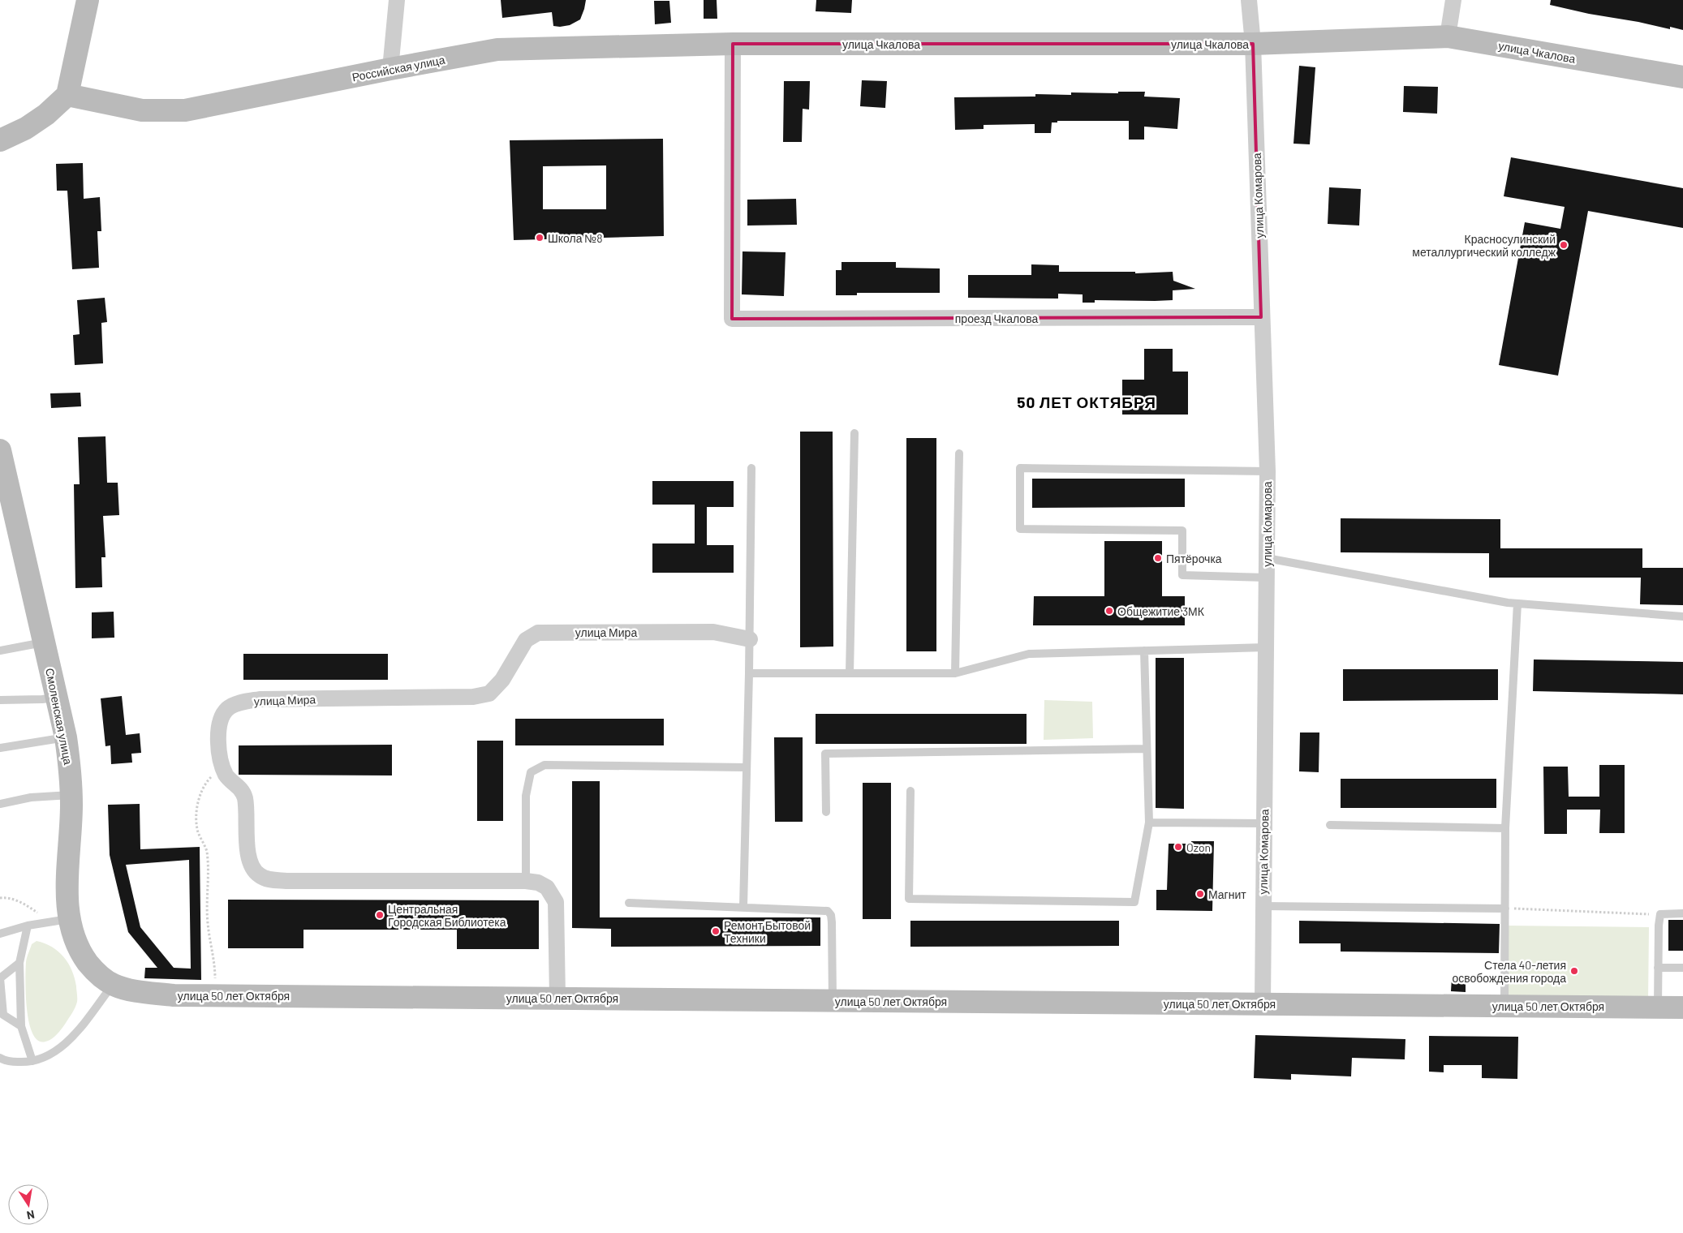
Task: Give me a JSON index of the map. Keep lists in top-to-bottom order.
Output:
{
  "streets": {
    "street": [
      "улица Чкалова",
      "Российская улица",
      "улица Комарова",
      "проезд Чкалова",
      "улица Мира",
      "Смоленская улица",
      "улица 50 лет Октября"
    ]
  },
  "crossings": [
    ["улица Чкалова", "Российская улица"],
    ["улица Чкалова", "улица Комарова"],
    ["улица Чкалова", "проезд Чкалова"],
    ["Российская улица", "проезд Чкалова"],
    ["улица Комарова", "проезд Чкалова"],
    ["улица Комарова", "улица 50 лет Октября"],
    ["улица Мира", "улица 50 лет Октября"],
    ["Смоленская улица", "улица 50 лет Октября"]
  ],
  "districts": ["50 ЛЕТ ОКТЯБРЯ"],
  "places": [
    "Школа №8",
    "Красносулинский металлургический колледж",
    "Пятёрочка",
    "Общежитие 3МК",
    "Ozon",
    "Магнит",
    "Центральная Городская Библиотека",
    "Ремонт Бытовой Техники",
    "Стела 40-летия освобождения города"
  ],
  "north": "bottom"
}
